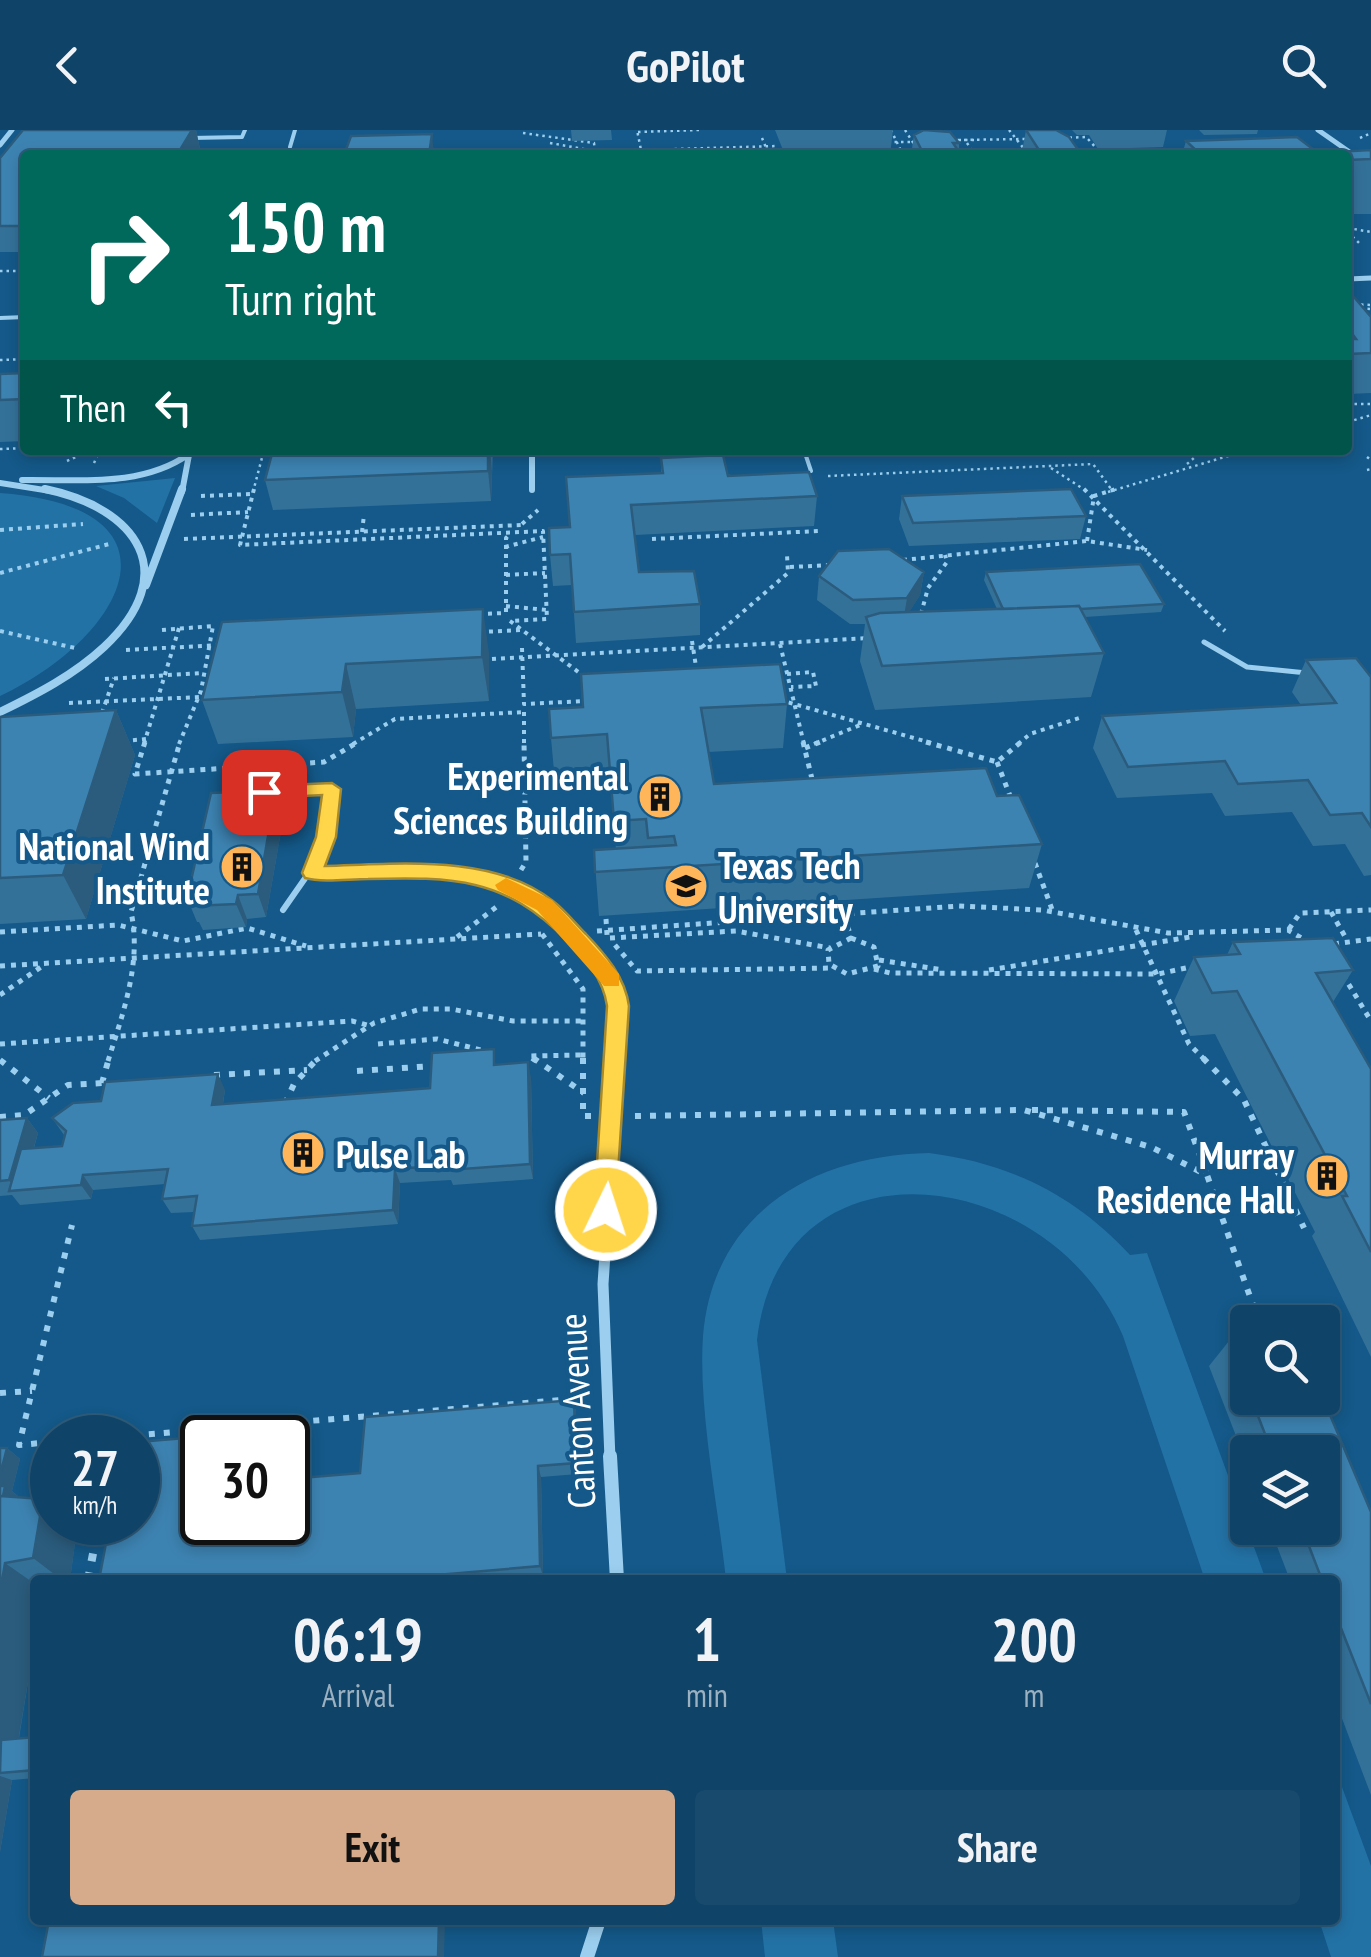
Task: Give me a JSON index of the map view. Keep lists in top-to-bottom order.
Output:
{
  "streets": {
    "street": ["Canton Avenue"]
  },
  "places": {
    "building": [
      "Experimental Sciences Building",
      "National Wind Institute",
      "Pulse Lab",
      "Murray Residence Hall"
    ],
    "school or university": ["Texas Tech University"]
  },
  "page": {
    "header": "GoPilot",
    "turn": ["150 m", "Turn right"],
    "then": "Then",
    "speed": "27 km/h",
    "limit": "30",
    "eta": [
      "06:19",
      "Arrival",
      "1",
      "min",
      "200",
      "m"
    ],
    "buttons": ["Exit", "Share"]
  }
}
